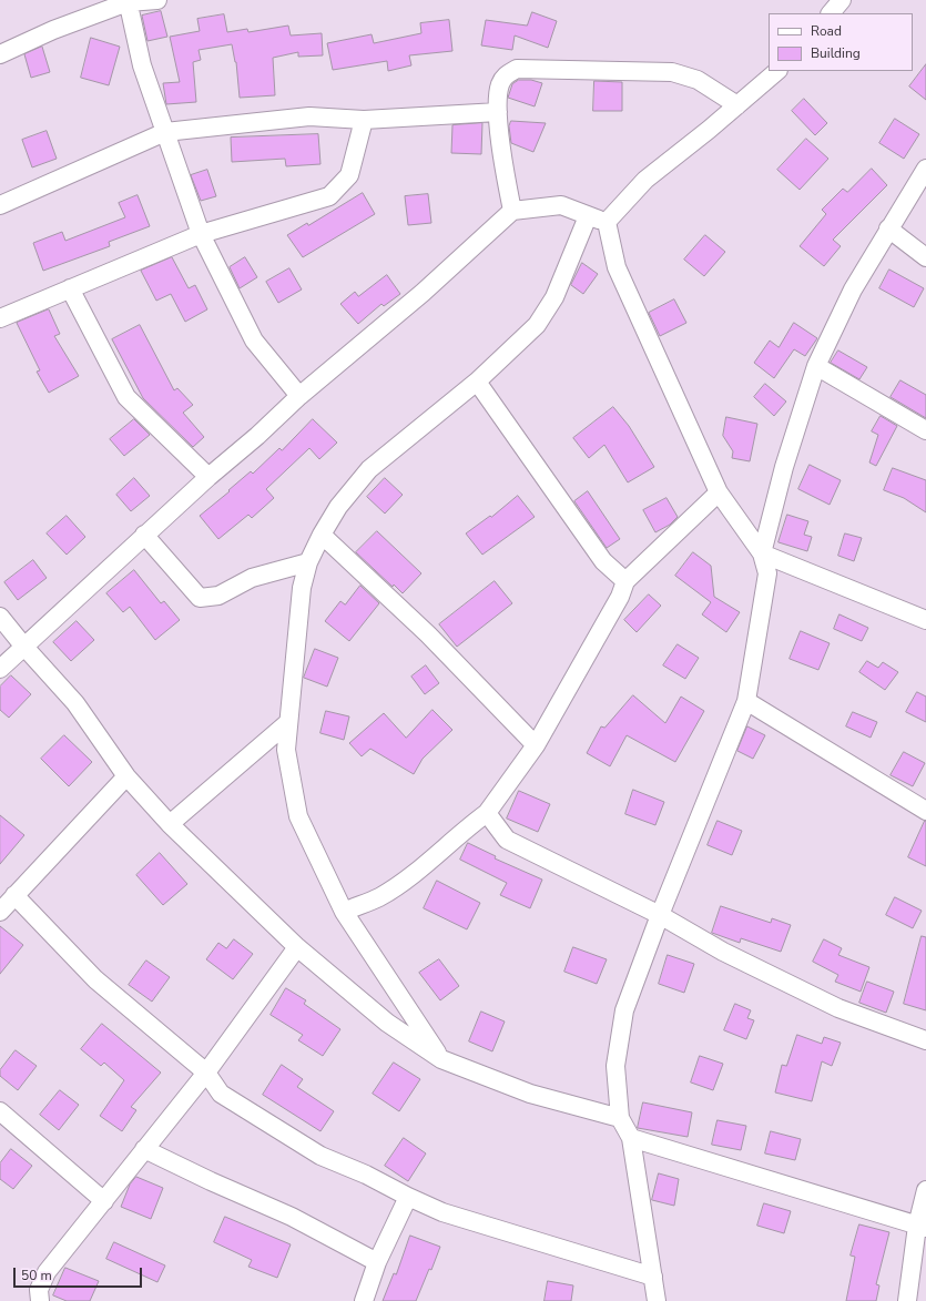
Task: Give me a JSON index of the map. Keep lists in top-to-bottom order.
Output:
{
  "legend": ["Road", "Building"],
  "scale_bar": "50 m"
}
